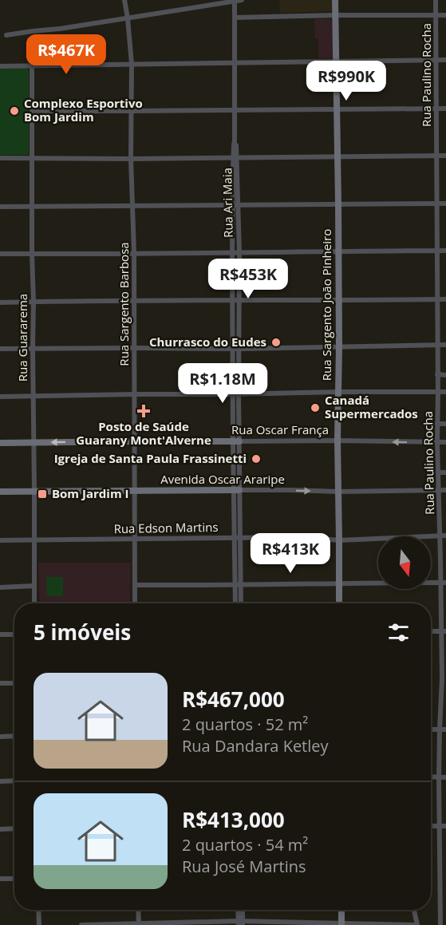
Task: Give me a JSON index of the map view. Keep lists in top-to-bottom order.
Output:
{
  "streets": {
    "street": [
      "Rua Paulino Rocha",
      "Rua Ari Maia",
      "Rua Sargento Barbosa",
      "Rua Sargento João Pinheiro",
      "Rua Guararema",
      "Rua Oscar França",
      "Avenida Oscar Araripe",
      "Rua Edson Martins"
    ]
  },
  "crossings": [
    ["Rua Paulino Rocha", "Rua Oscar França"],
    ["Rua Paulino Rocha", "Avenida Oscar Araripe"],
    ["Rua Paulino Rocha", "Rua Edson Martins"],
    ["Rua Ari Maia", "Rua Oscar França"],
    ["Rua Ari Maia", "Avenida Oscar Araripe"],
    ["Rua Ari Maia", "Rua Edson Martins"],
    ["Rua Sargento Barbosa", "Rua Oscar França"],
    ["Rua Sargento Barbosa", "Avenida Oscar Araripe"],
    ["Rua Sargento Barbosa", "Rua Edson Martins"],
    ["Rua Sargento João Pinheiro", "Rua Oscar França"],
    ["Rua Sargento João Pinheiro", "Avenida Oscar Araripe"],
    ["Rua Sargento João Pinheiro", "Rua Edson Martins"],
    ["Rua Guararema", "Rua Oscar França"],
    ["Rua Guararema", "Avenida Oscar Araripe"],
    ["Rua Guararema", "Rua Edson Martins"]
  ],
  "places": {
    "other": [
      "Complexo Esportivo Bom Jardim",
      "Churrasco do Eudes",
      "Canadá Supermercados",
      "Igreja de Santa Paula Frassinetti"
    ],
    "health": ["Posto de Saúde Guarany Mont'Alverne"],
    "transit": ["Bom Jardim I"]
  },
  "north": "bottom",
  "page": {
    "price": [
      "R$467K",
      "R$990K",
      "R$453K",
      "R$1.18M",
      "R$413K"
    ],
    "heading": "5 imóveis",
    "list": [
      {
        "name": "R$467,000",
        "note": "2 quartos · 52 m² · Rua Dandara Ketley"
      },
      {
        "name": "R$413,000",
        "note": "2 quartos · 54 m² · Rua José Martins"
      }
    ]
  }
}
